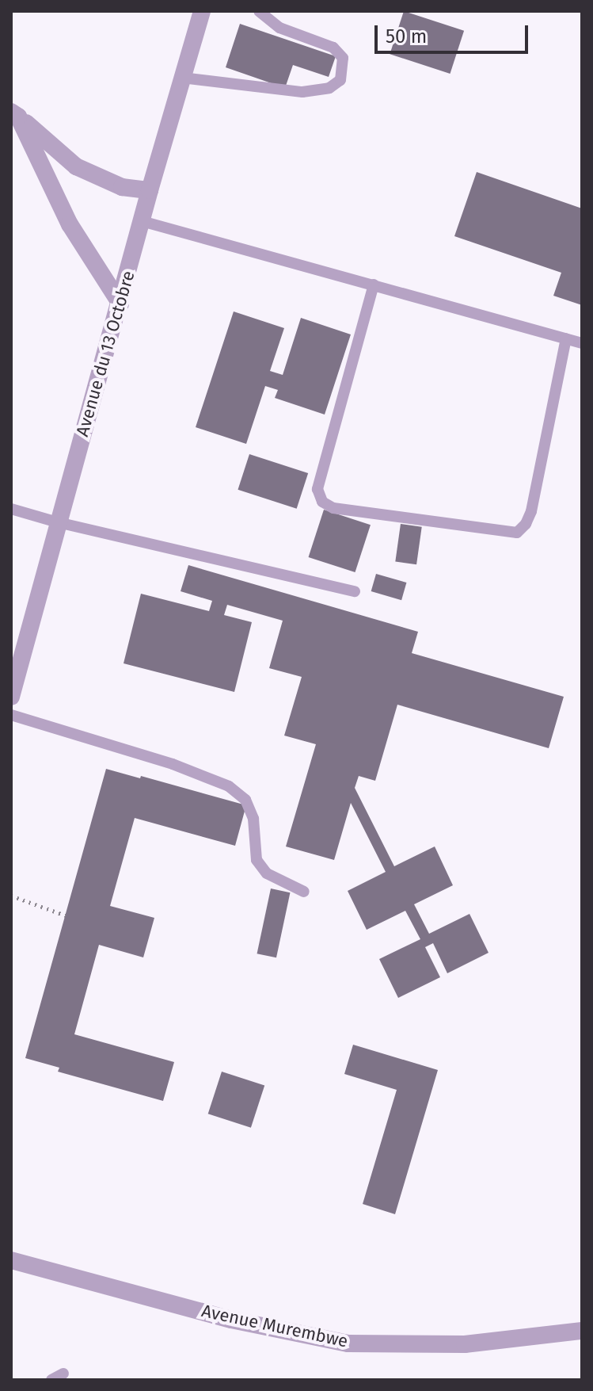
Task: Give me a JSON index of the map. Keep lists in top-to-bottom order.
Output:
{
  "streets": {
    "street": ["Avenue du 13 Octobre", "Avenue Murembwe"]
  },
  "scale_bar": "50 m"
}
